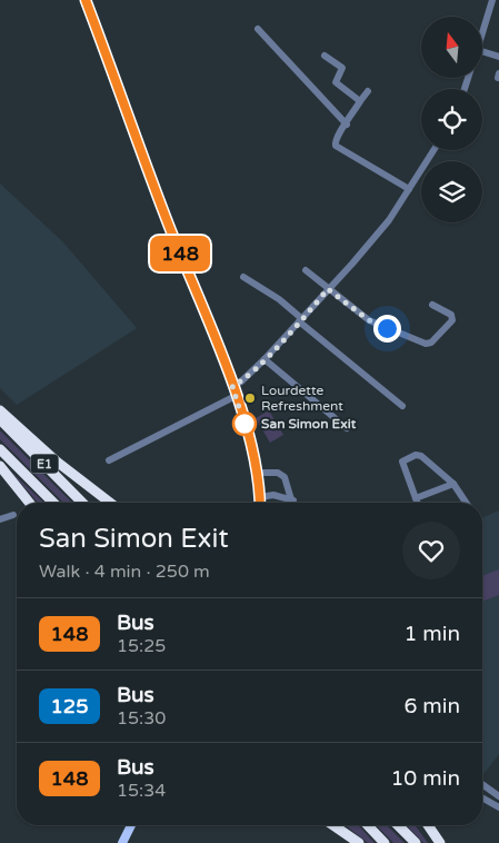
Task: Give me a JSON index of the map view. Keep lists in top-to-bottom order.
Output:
{
  "streets": {
    "highway": ["E1"]
  },
  "places": ["Lourdette Refreshment", "San Simon Exit"],
  "lines": ["bus line 148"],
  "north": "top",
  "page": {
    "on_map": "148",
    "heading": ["San Simon Exit", "Walk · 4 min · 250 m"],
    "list": [
      {
        "mark": "148",
        "name": "Bus",
        "note": "15:25",
        "value": "1 min"
      },
      {
        "mark": "125",
        "name": "Bus",
        "note": "15:30",
        "value": "6 min"
      },
      {
        "mark": "148",
        "name": "Bus",
        "note": "15:34",
        "value": "10 min"
      }
    ]
  }
}
